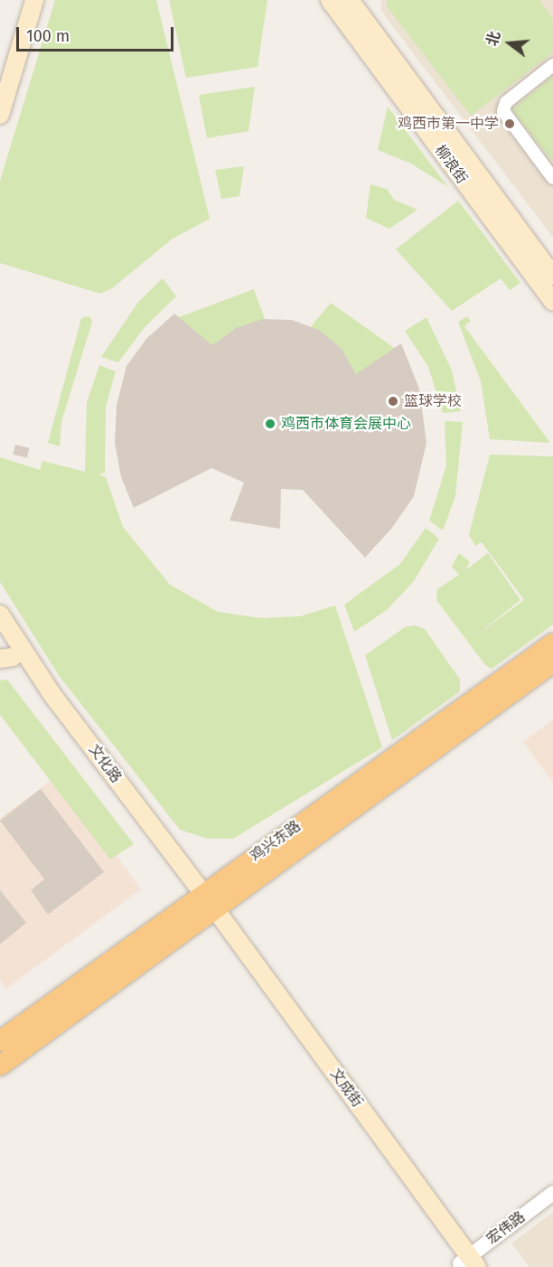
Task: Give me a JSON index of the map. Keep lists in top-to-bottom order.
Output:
{
  "streets": {
    "highway": ["鸡兴东路"],
    "main road": ["柳浪街", "文化路", "文成街"],
    "street": ["宏伟路"]
  },
  "crossings": [
    ["文化路", "鸡兴东路"],
    ["文化路", "文成街"],
    ["鸡兴东路", "文成街"],
    ["文成街", "宏伟路"]
  ],
  "places": ["鸡西市第一中学", "篮球学校", "鸡西市体育会展中心"],
  "scale_bar": "100 m",
  "north": "left"
}
